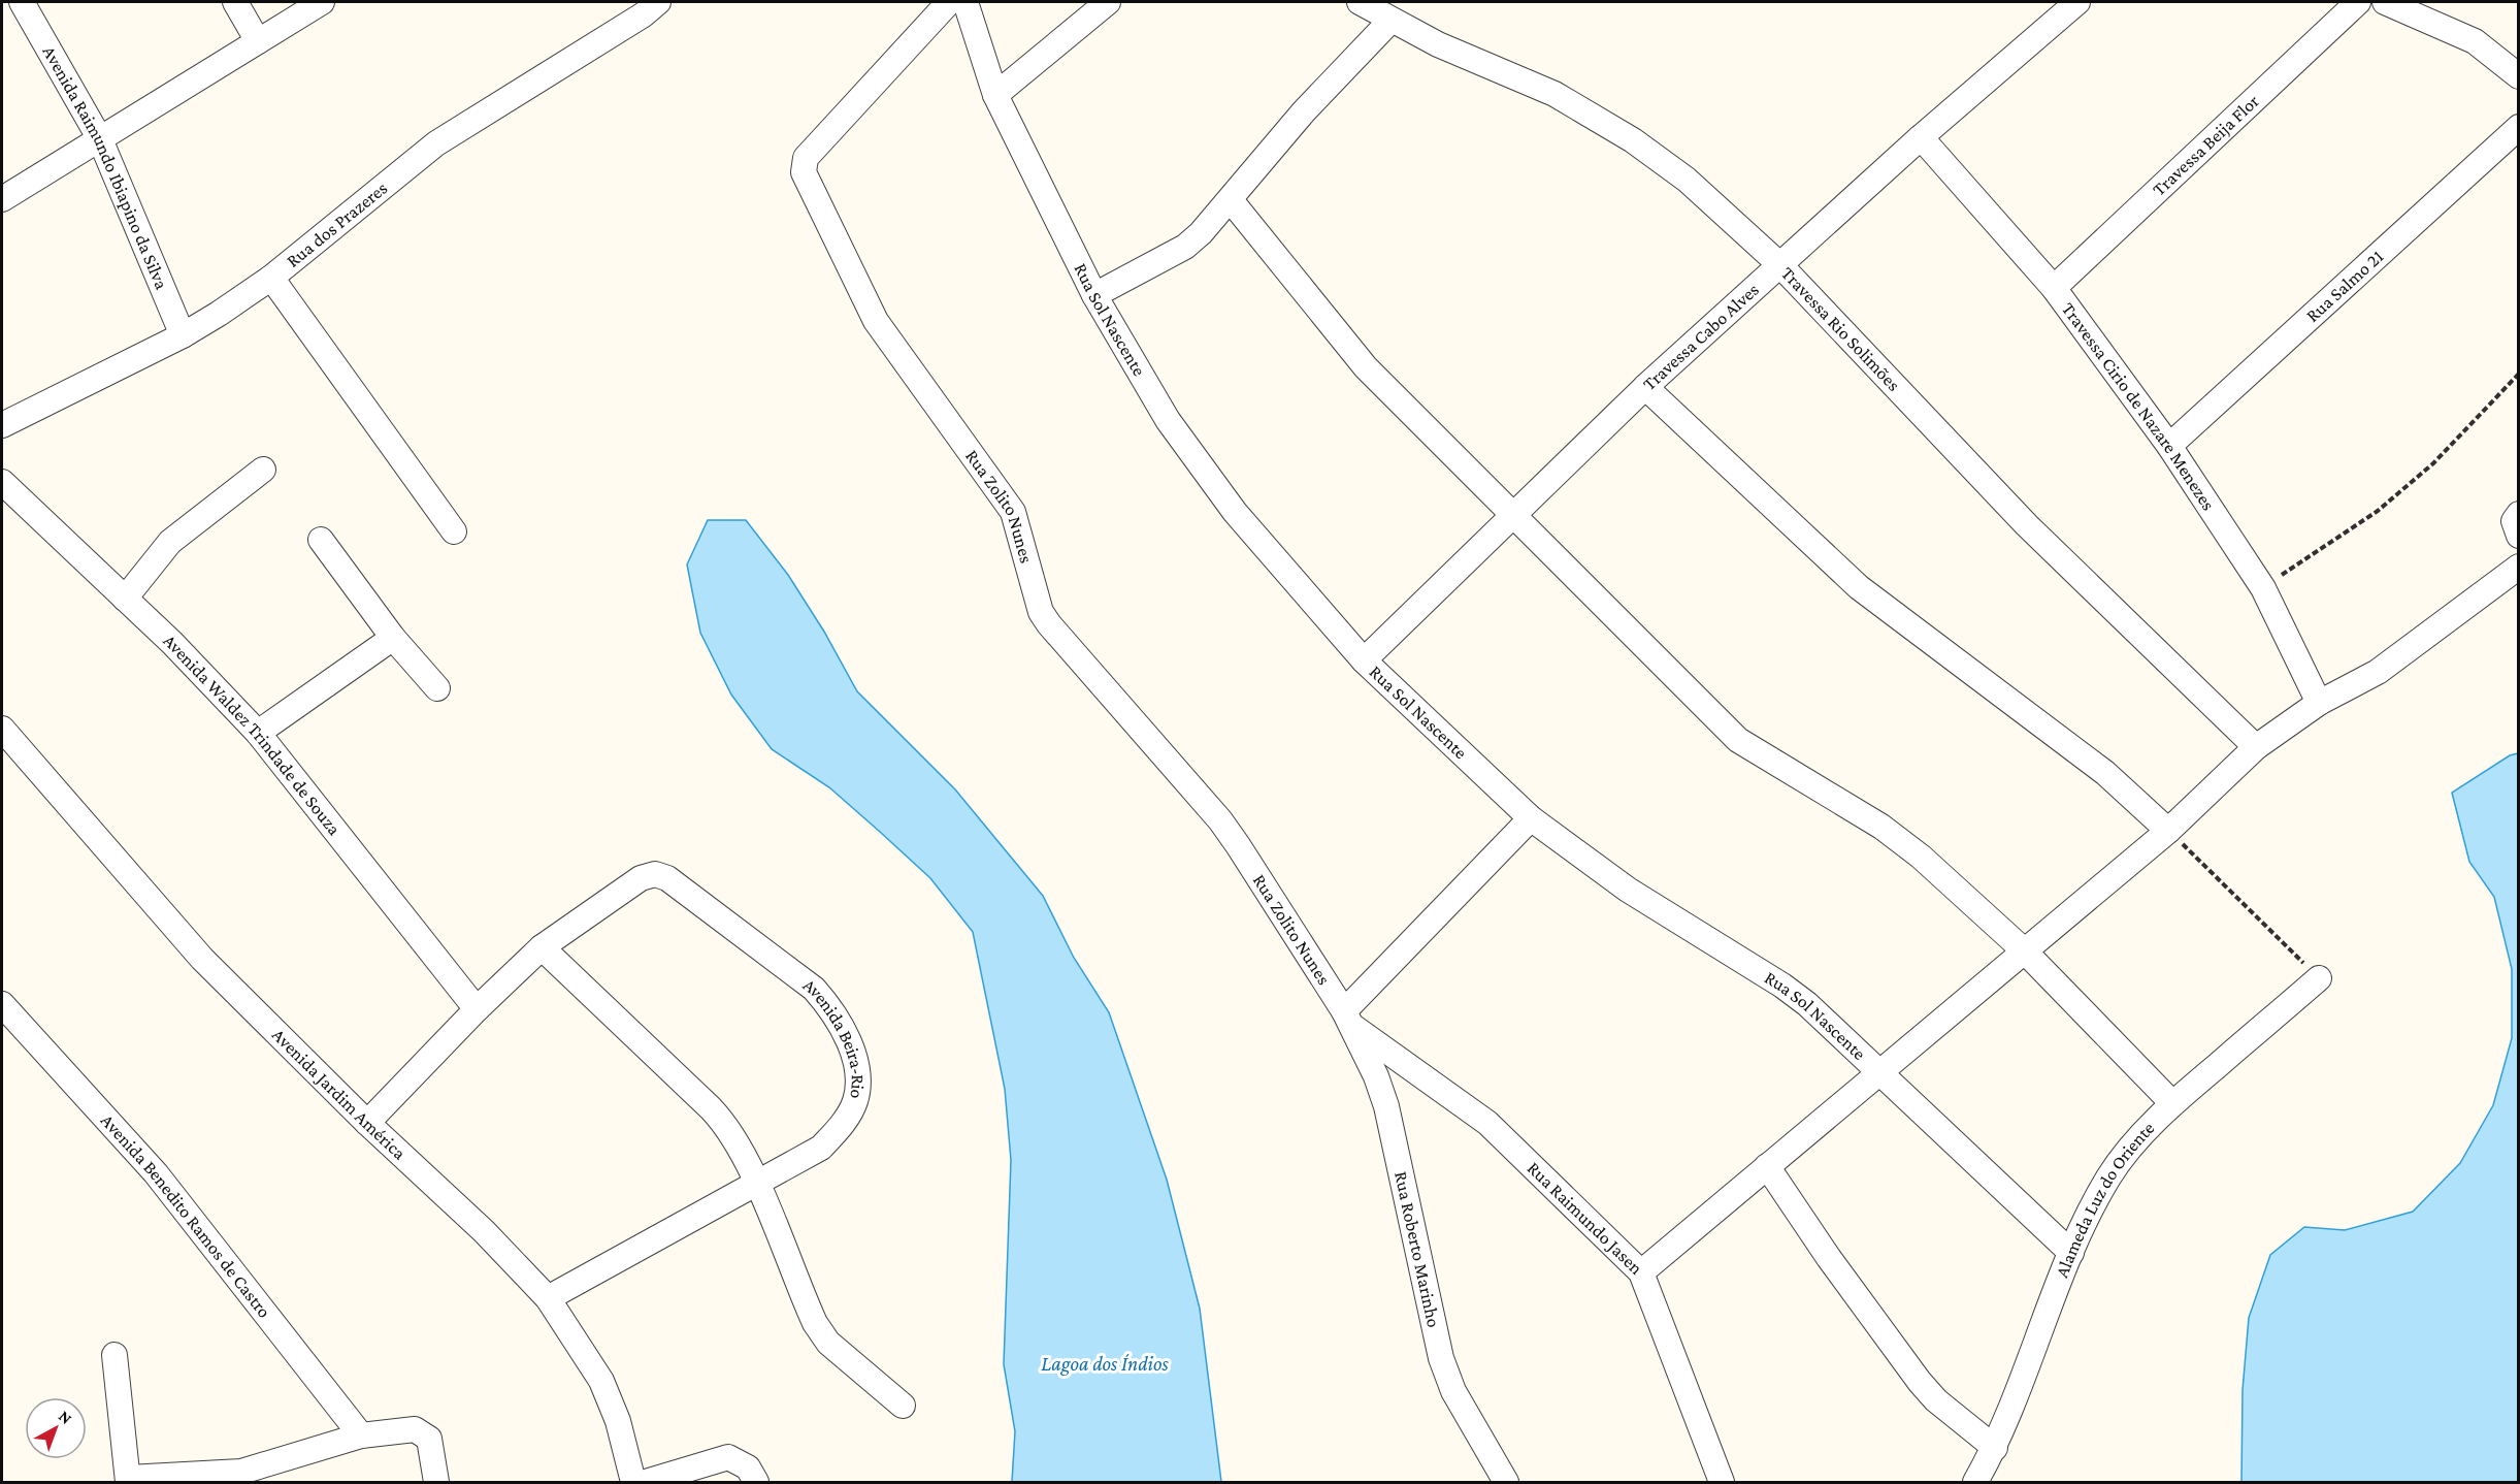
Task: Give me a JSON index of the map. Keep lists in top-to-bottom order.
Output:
{
  "streets": {
    "street": [
      "Travessa Beija Flor",
      "Avenida Raimundo Ibiapino da Silva",
      "Rua dos Prazeres",
      "Rua Salmo 21",
      "Rua Sol Nascente",
      "Travessa Rio Solimões",
      "Travessa Cabo Alves",
      "Travessa Cirio de Nazare Menezes",
      "Rua Zolito Nunes",
      "Avenida Waldez Trindade de Souza",
      "Avenida Beira-Rio",
      "Avenida Jardim América",
      "Alameda Luz do Oriente",
      "Avenida Benedito Ramos de Castro",
      "Rua Raimundo Jasen",
      "Rua Roberto Marinho"
    ]
  },
  "crossings": [
    ["Travessa Beija Flor", "Travessa Cirio de Nazare Menezes"],
    ["Avenida Raimundo Ibiapino da Silva", "Rua dos Prazeres"],
    ["Rua Salmo 21", "Travessa Cirio de Nazare Menezes"],
    ["Rua Sol Nascente", "Travessa Cabo Alves"],
    ["Rua Sol Nascente", "Alameda Luz do Oriente"],
    ["Travessa Rio Solimões", "Travessa Cabo Alves"],
    ["Travessa Cabo Alves", "Travessa Cirio de Nazare Menezes"],
    ["Rua Zolito Nunes", "Rua Raimundo Jasen"],
    ["Rua Zolito Nunes", "Rua Roberto Marinho"],
    ["Avenida Beira-Rio", "Avenida Jardim América"],
    ["Rua Raimundo Jasen", "Rua Roberto Marinho"]
  ],
  "water": ["Lagoa dos Índios"],
  "north": "top right"
}
